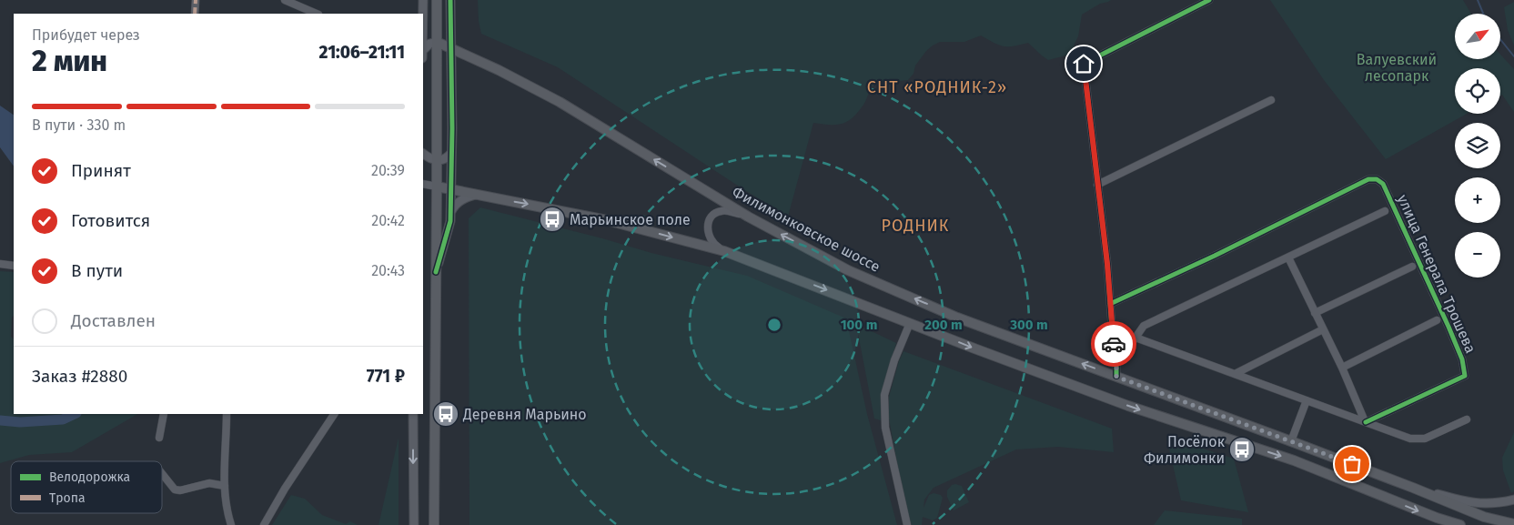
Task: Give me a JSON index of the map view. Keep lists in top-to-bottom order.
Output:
{
  "streets": {
    "main road": ["Филимонковское шоссе"],
    "street": ["улица Генерала Трошева"]
  },
  "districts": ["СНТ «РОДНИК-2»", "РОДНИК"],
  "parks": ["Валуевский лесопарк"],
  "places": {
    "bus stop": ["Марьинское поле", "Деревня Марьино", "Посёлок Филимонки"]
  },
  "legend": ["Велодорожка", "Тропа"],
  "north": "top right",
  "page": {
    "map_buttons": ["+", "−"],
    "heading": ["2 мин", "Прибудет через", "21:06–21:11"],
    "panel": ["Заказ #2880", "771 ₽"],
    "bar": "В пути · 330 m",
    "list": [
      ["Принят", "20:39"],
      ["Готовится", "20:42"],
      ["В пути", "20:43"],
      "Доставлен"
    ]
  },
  "rings": ["100 m", "200 m", "300 m"]
}
